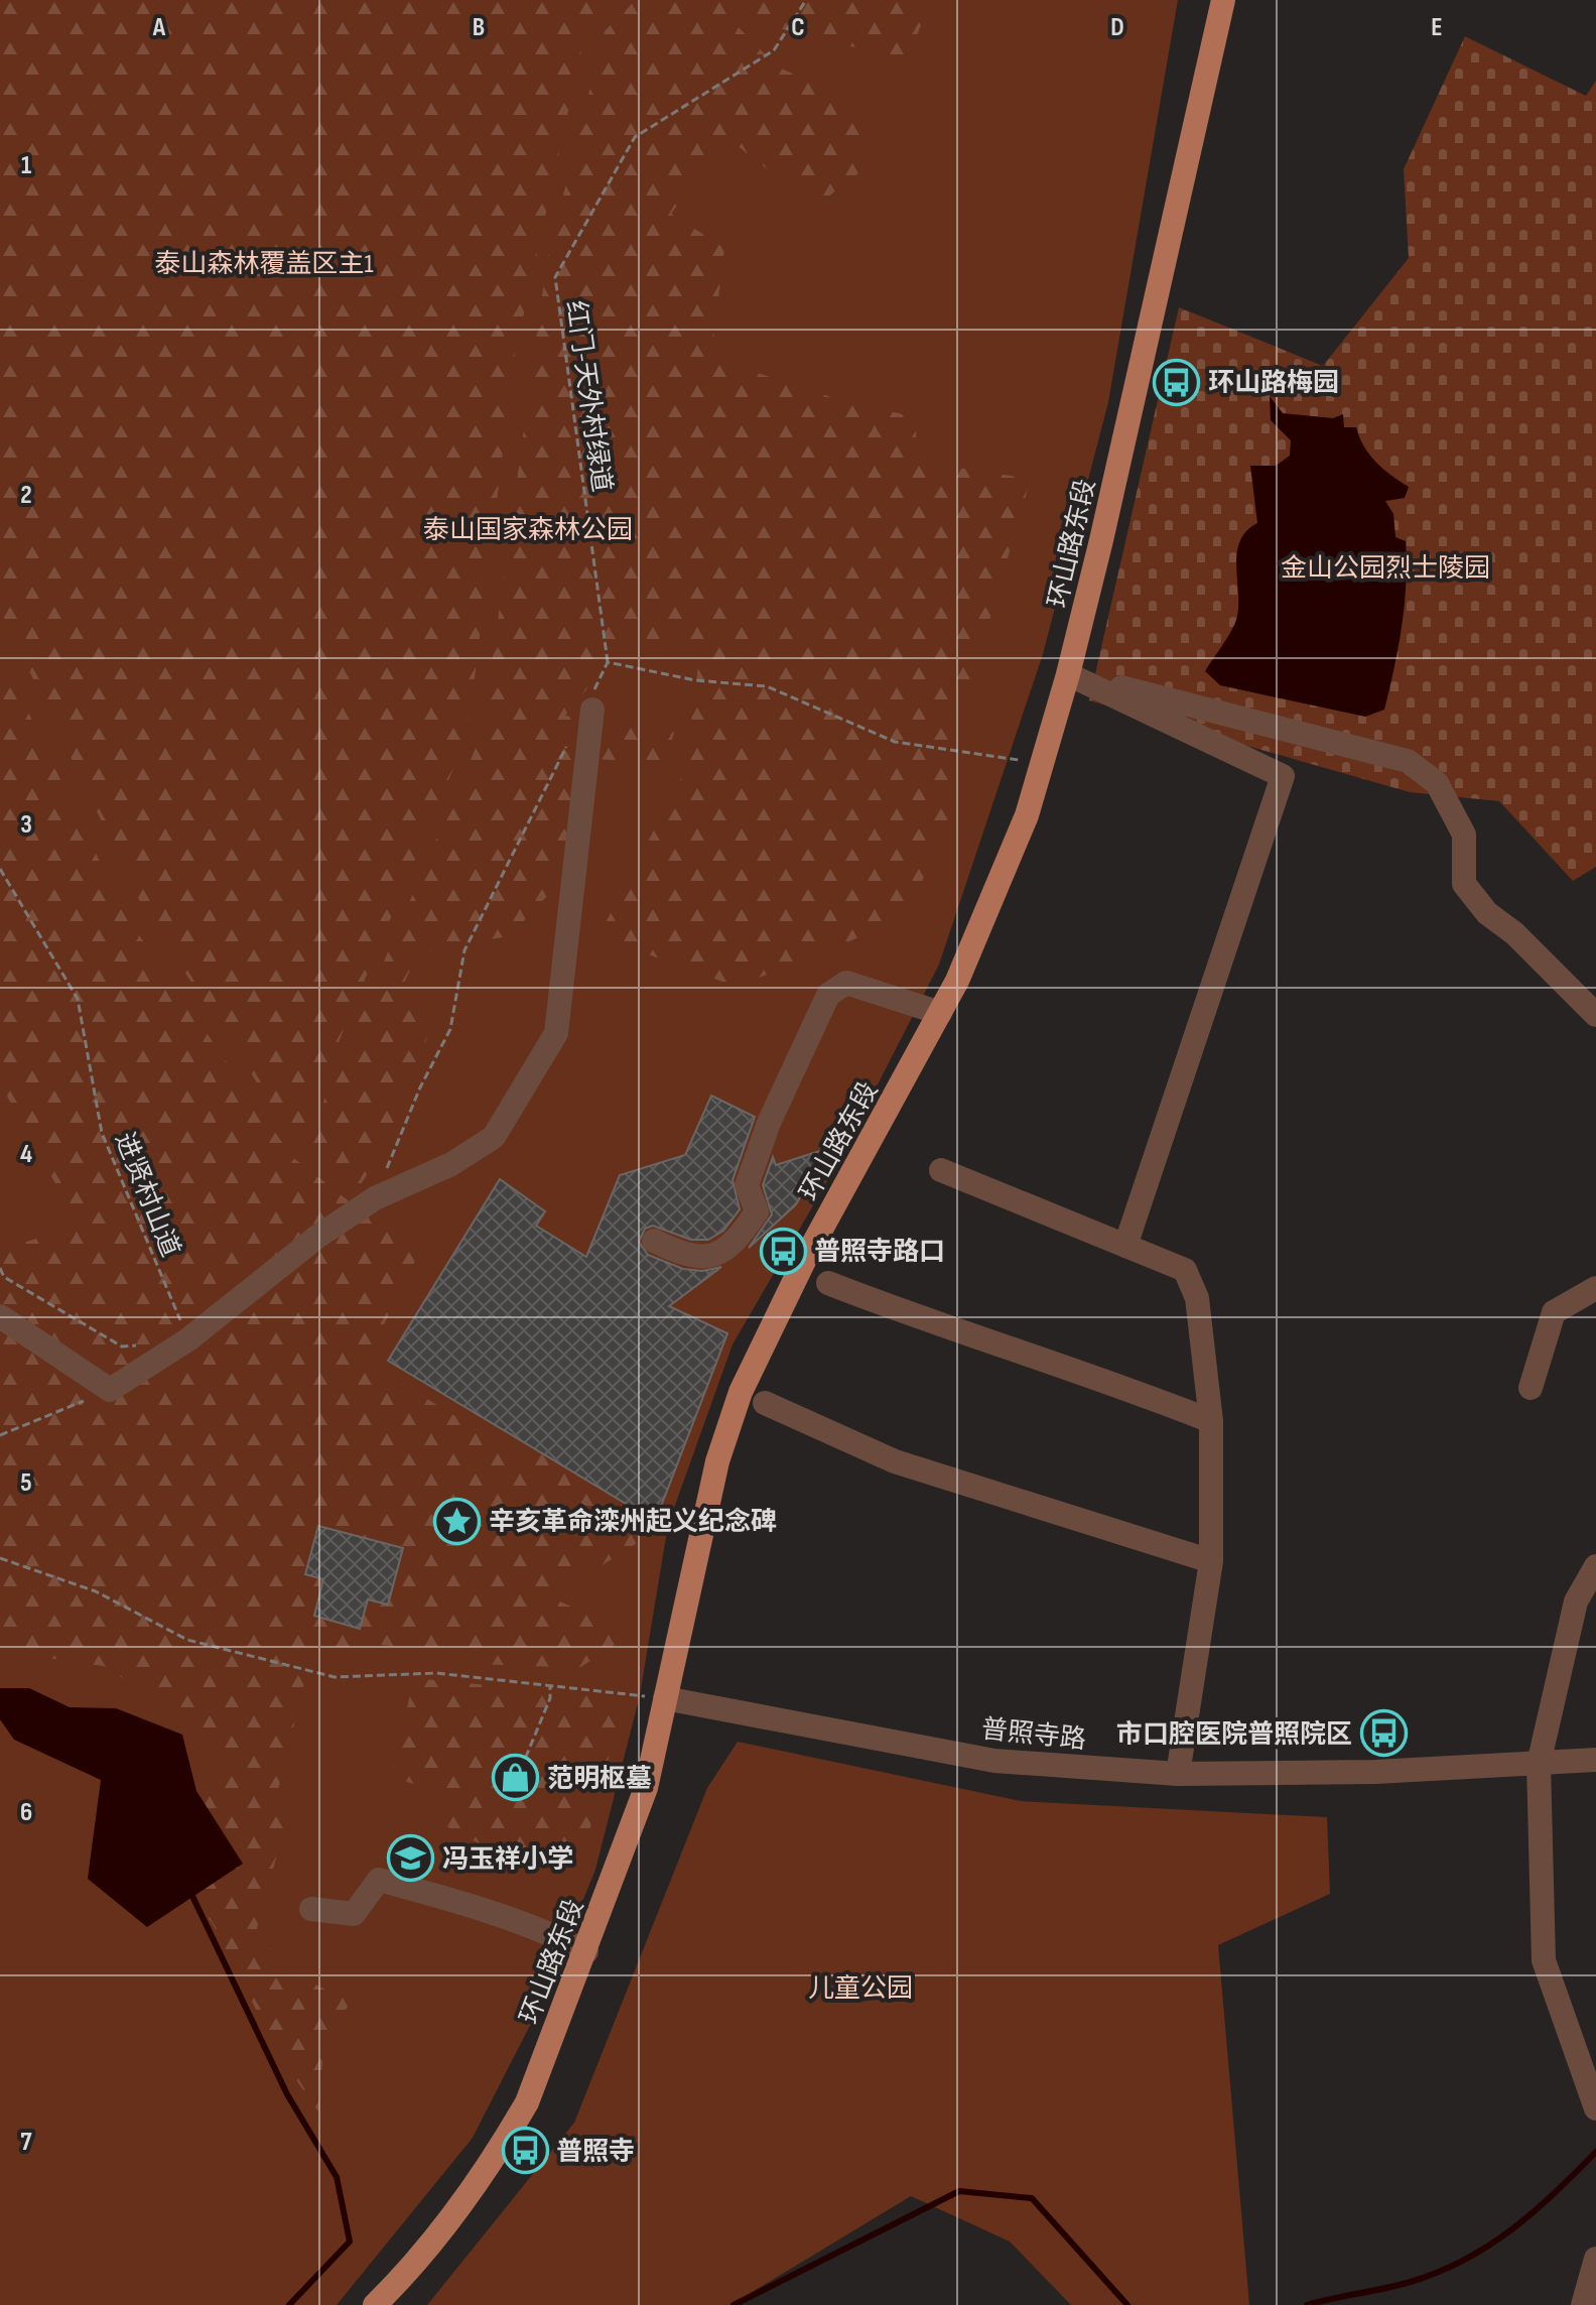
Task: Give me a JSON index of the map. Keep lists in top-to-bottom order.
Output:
{
  "streets": {
    "main road": ["环山路东段"],
    "street": ["普照寺路"],
    "path": ["红门-天外村绿道", "进贤村山道"]
  },
  "crossings": [
    ["环山路东段", "普照寺路"]
  ],
  "parks": [
    "泰山森林覆盖区主1",
    "泰山国家森林公园",
    "金山公园烈士陵园",
    "儿童公园"
  ],
  "places": {
    "bus stop": [
      "环山路梅园",
      "普照寺路口",
      "市口腔医院普照院区",
      "普照寺"
    ],
    "place": ["辛亥革命滦州起义纪念碑"],
    "shop": ["范明枢墓"],
    "school or university": ["冯玉祥小学"]
  },
  "grid": {
    "columns": [
      "A",
      "B",
      "C",
      "D",
      "E"
    ],
    "rows": [
      "1",
      "2",
      "3",
      "4",
      "5",
      "6",
      "7"
    ]
  }
}
